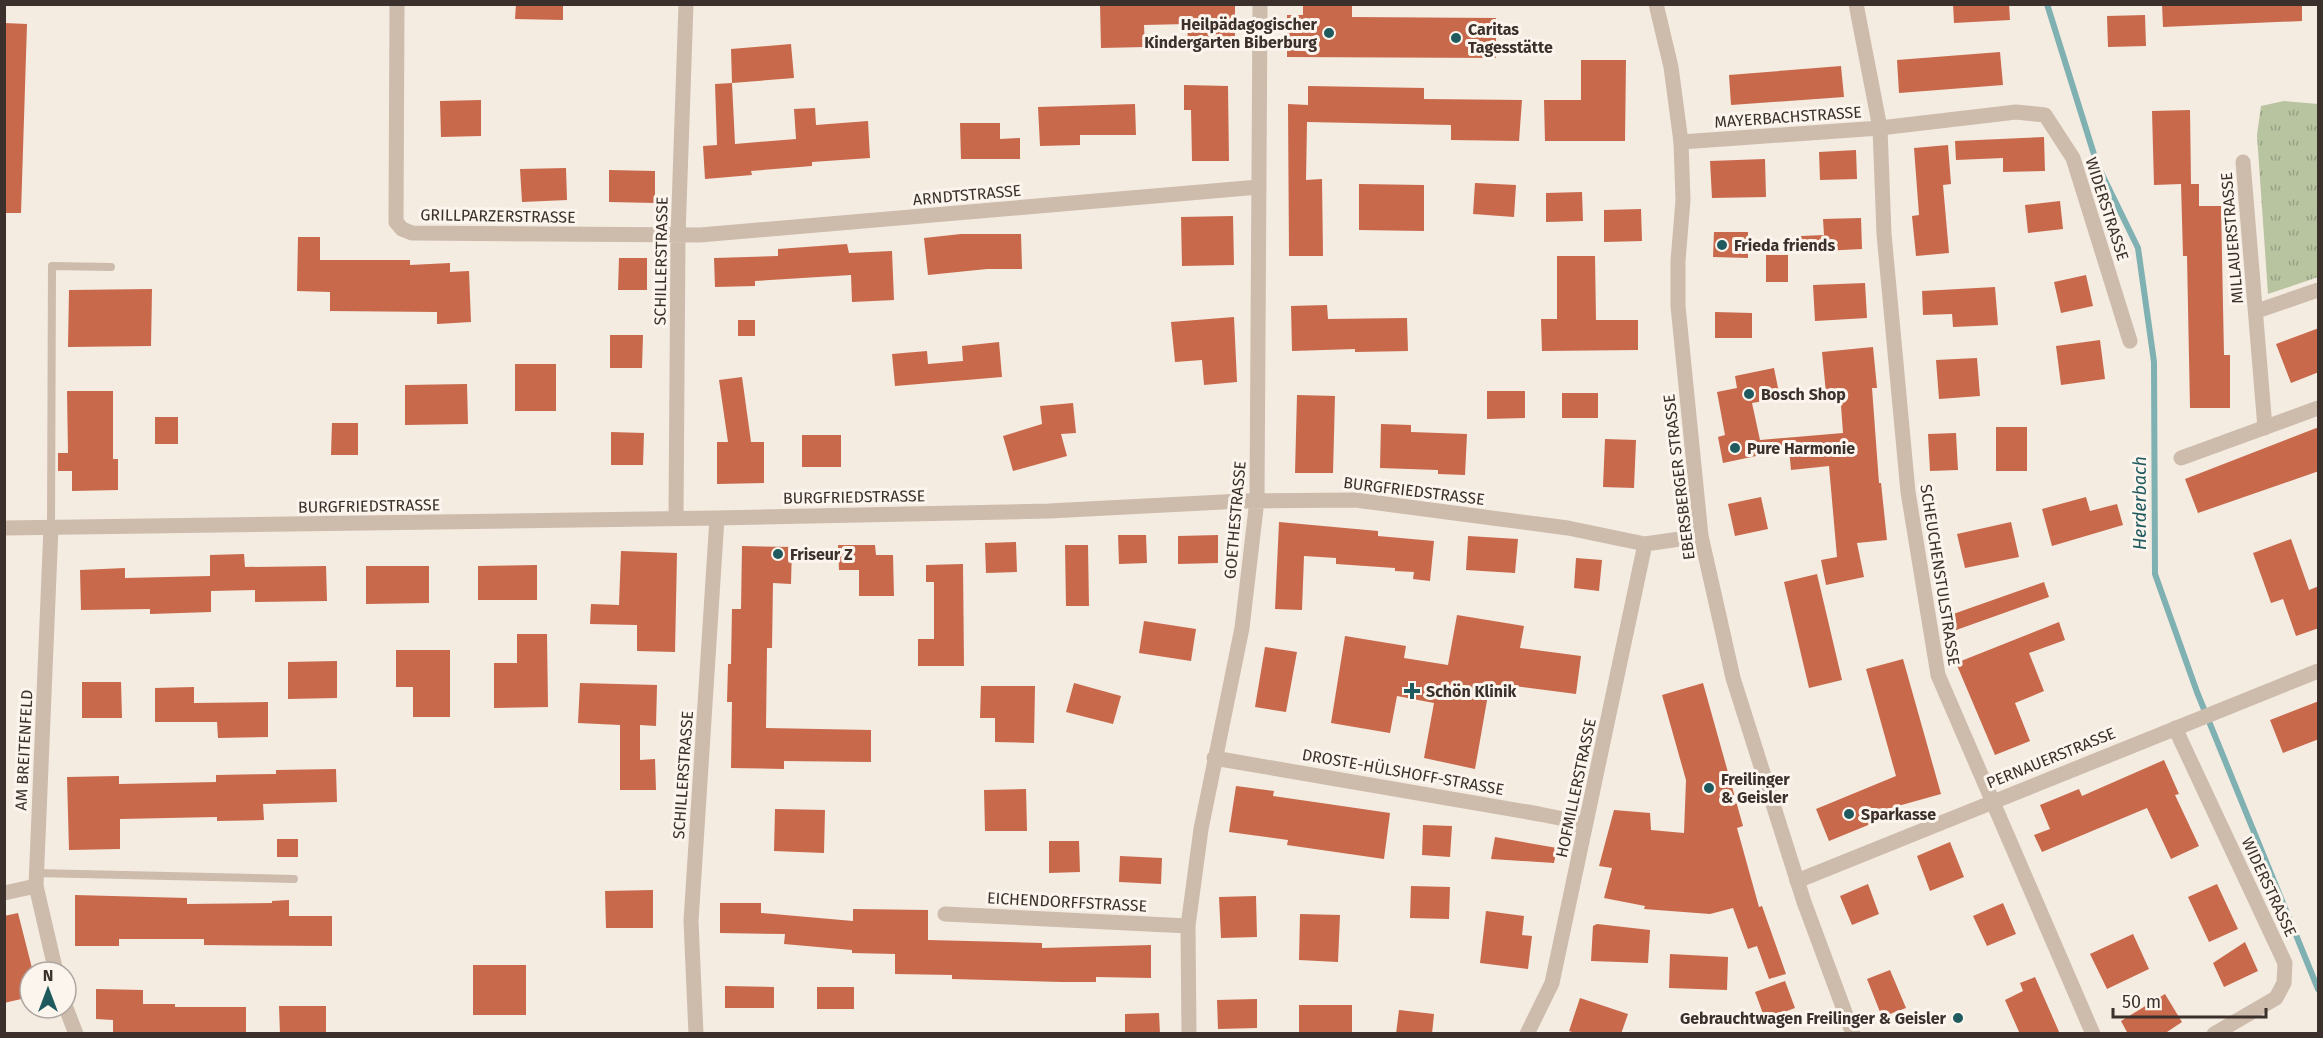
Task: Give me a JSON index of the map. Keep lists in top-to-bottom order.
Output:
{
  "streets": {
    "street": [
      "MAYERBACHSTRASSE",
      "ARNDTSTRASSE",
      "WIDERSTRASSE",
      "GRILLPARZERSTRASSE",
      "MILLAUERSTRASSE",
      "SCHILLERSTRASSE",
      "EBERSBERGER STRASSE",
      "BURGFRIEDSTRASSE",
      "GOETHESTRASSE",
      "SCHEUCHENSTULSTRASSE",
      "AM BREITENFELD",
      "PERNAUERSTRASSE",
      "DROSTE-HÜLSHOFF-STRASSE",
      "HOFMILLERSTRASSE",
      "EICHENDORFFSTRASSE"
    ]
  },
  "crossings": [
    ["MAYERBACHSTRASSE", "WIDERSTRASSE"],
    ["MAYERBACHSTRASSE", "EBERSBERGER STRASSE"],
    ["MAYERBACHSTRASSE", "SCHEUCHENSTULSTRASSE"],
    ["ARNDTSTRASSE", "GRILLPARZERSTRASSE"],
    ["ARNDTSTRASSE", "SCHILLERSTRASSE"],
    ["ARNDTSTRASSE", "GOETHESTRASSE"],
    ["WIDERSTRASSE", "SCHEUCHENSTULSTRASSE"],
    ["WIDERSTRASSE", "PERNAUERSTRASSE"],
    ["GRILLPARZERSTRASSE", "SCHILLERSTRASSE"],
    ["SCHILLERSTRASSE", "BURGFRIEDSTRASSE"],
    ["EBERSBERGER STRASSE", "BURGFRIEDSTRASSE"],
    ["EBERSBERGER STRASSE", "PERNAUERSTRASSE"],
    ["BURGFRIEDSTRASSE", "GOETHESTRASSE"],
    ["BURGFRIEDSTRASSE", "AM BREITENFELD"],
    ["BURGFRIEDSTRASSE", "HOFMILLERSTRASSE"],
    ["GOETHESTRASSE", "DROSTE-HÜLSHOFF-STRASSE"],
    ["GOETHESTRASSE", "EICHENDORFFSTRASSE"],
    ["SCHEUCHENSTULSTRASSE", "PERNAUERSTRASSE"],
    ["DROSTE-HÜLSHOFF-STRASSE", "HOFMILLERSTRASSE"]
  ],
  "water": ["Herderbach"],
  "places": {
    "other": [
      "Heilpädagogischer Kindergarten Biberburg",
      "Caritas Tagesstätte",
      "Frieda friends",
      "Bosch Shop",
      "Pure Harmonie",
      "Friseur Z",
      "Freilinger & Geisler",
      "Sparkasse",
      "Gebrauchtwagen Freilinger & Geisler"
    ],
    "health": ["Schön Klinik"]
  },
  "scale_bar": "50 m",
  "north": "top"
}
